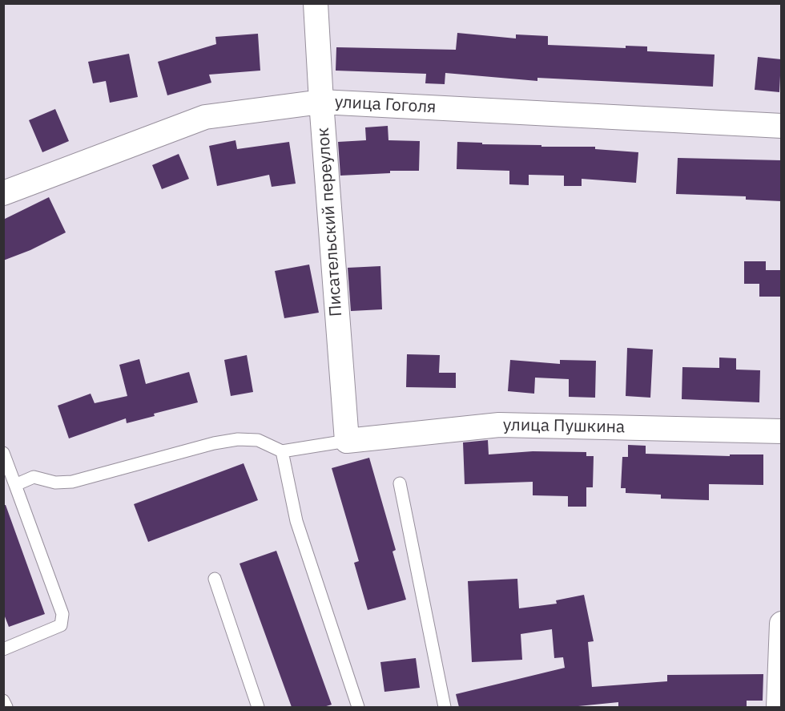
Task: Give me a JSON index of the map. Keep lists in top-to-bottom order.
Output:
{
  "streets": {
    "street": ["улица Гоголя", "Писательский переулок", "улица Пушкина"]
  },
  "crossings": [
    ["улица Гоголя", "Писательский переулок"],
    ["Писательский переулок", "улица Пушкина"]
  ]
}
